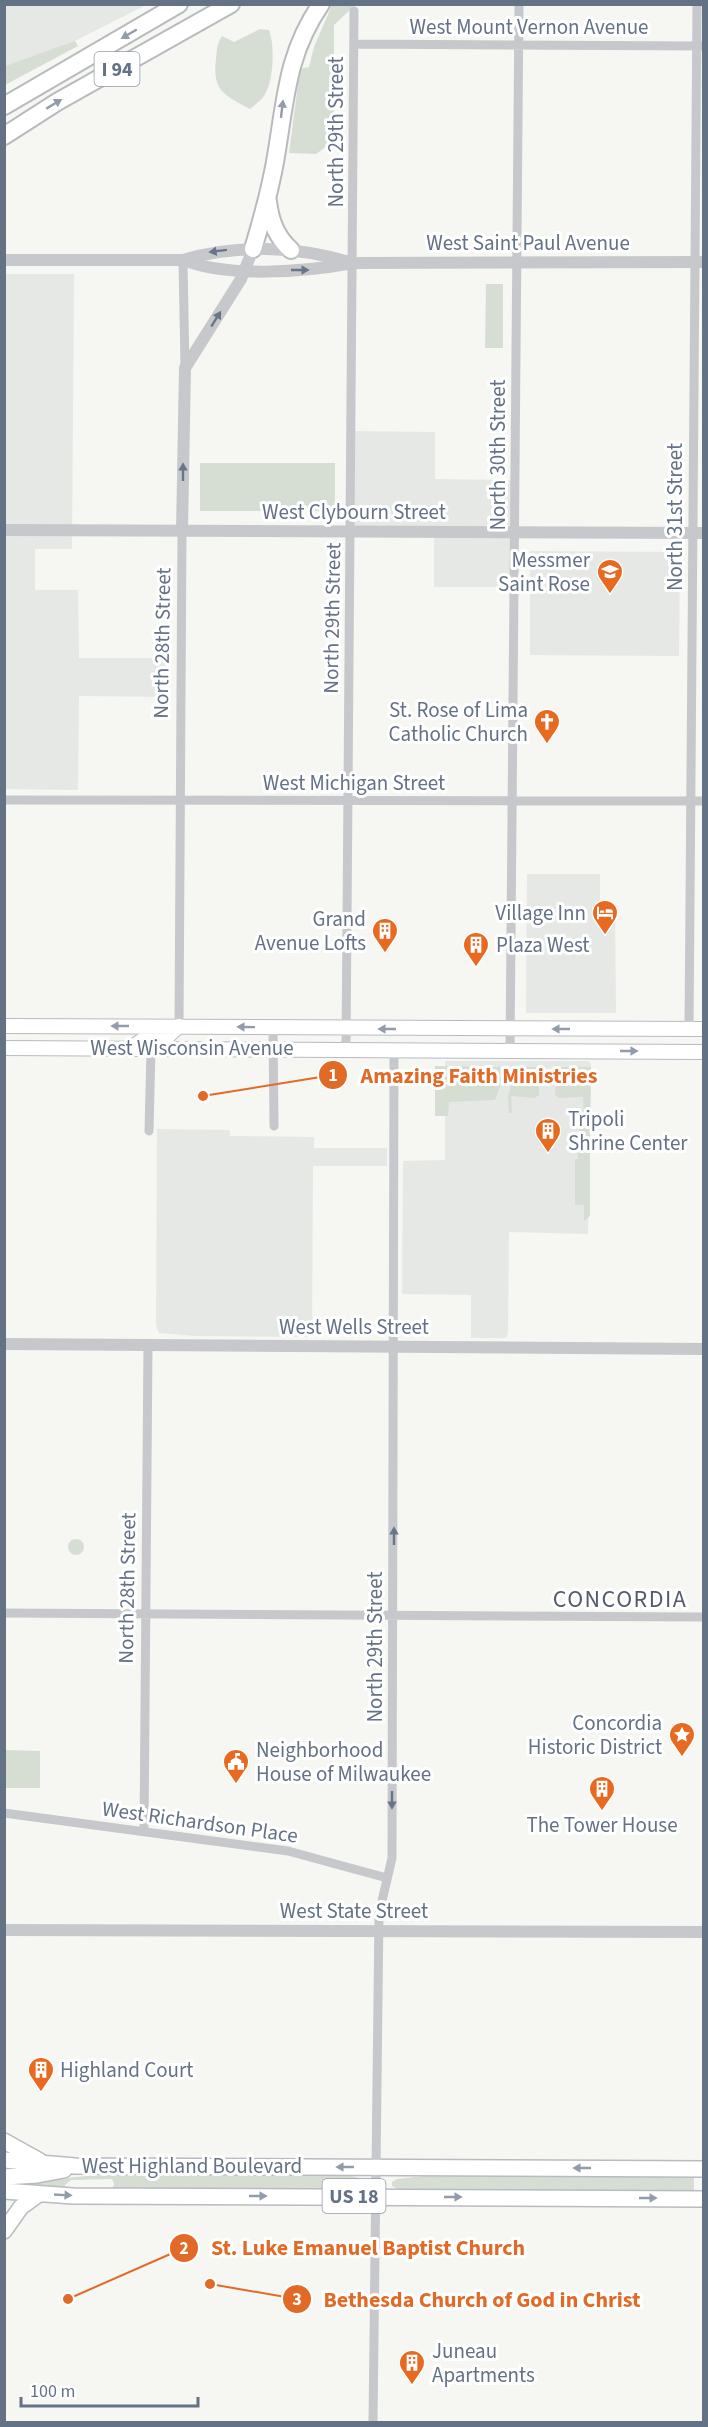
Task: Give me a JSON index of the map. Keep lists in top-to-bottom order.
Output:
{
  "streets": {
    "highway": ["I 94"],
    "main road": ["West Wisconsin Avenue", "West Highland Boulevard", "US 18"],
    "street": [
      "West Mount Vernon Avenue",
      "North 29th Street",
      "West Saint Paul Avenue",
      "North 30th Street",
      "West Clybourn Street",
      "North 31st Street",
      "North 28th Street",
      "West Michigan Street",
      "West Wells Street",
      "West Richardson Place",
      "West State Street"
    ]
  },
  "crossings": [
    ["West Mount Vernon Avenue", "North 29th Street"],
    ["West Mount Vernon Avenue", "North 30th Street"],
    ["West Mount Vernon Avenue", "North 31st Street"],
    ["North 29th Street", "West Saint Paul Avenue"],
    ["North 29th Street", "West Clybourn Street"],
    ["North 29th Street", "West Michigan Street"],
    ["North 29th Street", "West Wisconsin Avenue"],
    ["North 29th Street", "West Wells Street"],
    ["North 29th Street", "West Richardson Place"],
    ["North 29th Street", "West State Street"],
    ["North 29th Street", "West Highland Boulevard"],
    ["West Saint Paul Avenue", "North 30th Street"],
    ["West Saint Paul Avenue", "North 31st Street"],
    ["West Saint Paul Avenue", "North 28th Street"],
    ["North 30th Street", "West Clybourn Street"],
    ["North 30th Street", "West Michigan Street"],
    ["North 30th Street", "West Wisconsin Avenue"],
    ["West Clybourn Street", "North 31st Street"],
    ["West Clybourn Street", "North 28th Street"],
    ["North 31st Street", "West Michigan Street"],
    ["North 31st Street", "West Wisconsin Avenue"],
    ["North 28th Street", "West Michigan Street"],
    ["North 28th Street", "West Wisconsin Avenue"],
    ["North 28th Street", "West Wells Street"],
    ["North 28th Street", "West Richardson Place"]
  ],
  "districts": ["CONCORDIA"],
  "places": {
    "school or university": ["Messmer Saint Rose"],
    "church": ["St. Rose of Lima Catholic Church"],
    "hotel": ["Village Inn"],
    "building": [
      "Grand Avenue Lofts",
      "Plaza West",
      "Tripoli Shrine Center",
      "The Tower House",
      "Highland Court",
      "Juneau Apartments"
    ],
    "other": ["Amazing Faith Ministries", "Bethesda Church of God in Christ", "St. Luke Emanuel Baptist Church"],
    "place": ["Concordia Historic District"],
    "public building": ["Neighborhood House of Milwaukee"]
  },
  "scale_bar": "100 m"
}
